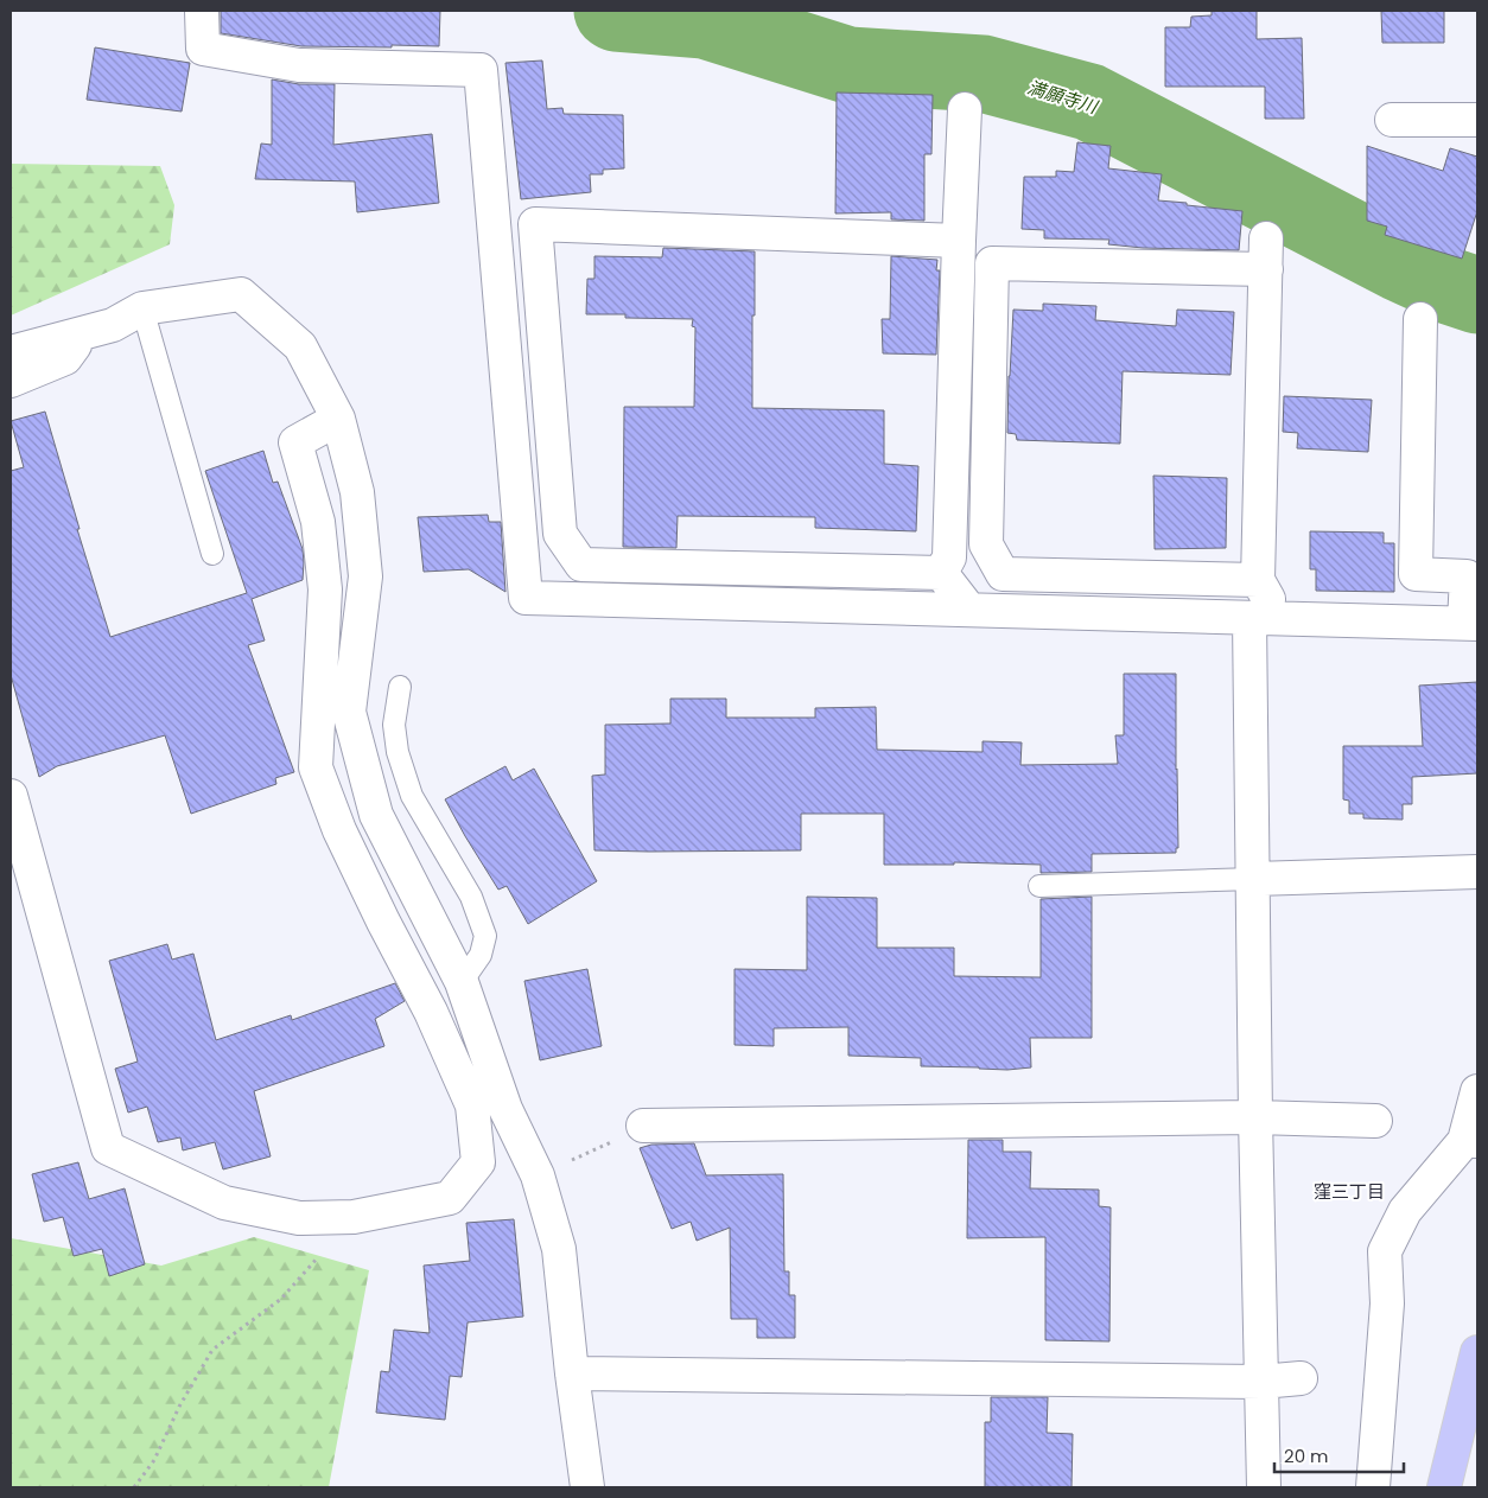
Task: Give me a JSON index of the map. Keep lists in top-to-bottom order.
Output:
{
  "districts": ["窪三丁目"],
  "water": ["満願寺川"],
  "scale_bar": "20 m"
}
